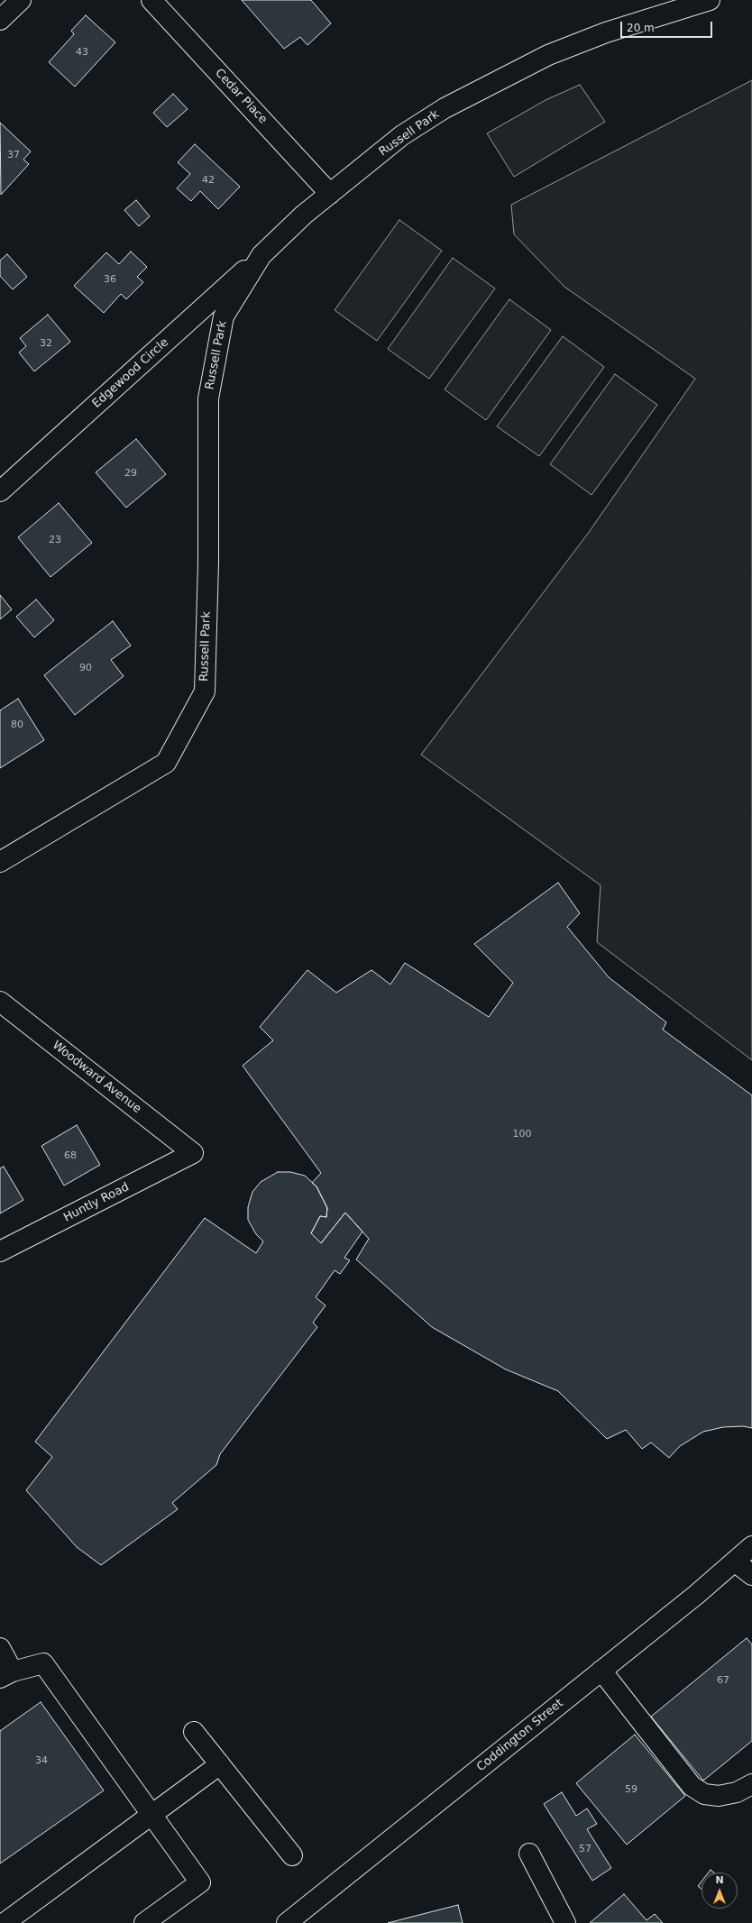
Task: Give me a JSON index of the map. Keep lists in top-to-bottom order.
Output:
{
  "streets": {
    "street": [
      "Cedar Place",
      "Russell Park",
      "Edgewood Circle",
      "Woodward Avenue",
      "Huntly Road",
      "Coddington Street"
    ]
  },
  "crossings": [
    ["Cedar Place", "Russell Park"],
    ["Russell Park", "Edgewood Circle"],
    ["Woodward Avenue", "Huntly Road"]
  ],
  "house_numbers": [
    "43",
    "37",
    "42",
    "36",
    "32",
    "29",
    "23",
    "90",
    "80",
    "100",
    "68",
    "67",
    "34",
    "59",
    "57"
  ],
  "scale_bar": "20 m",
  "north": "top"
}
